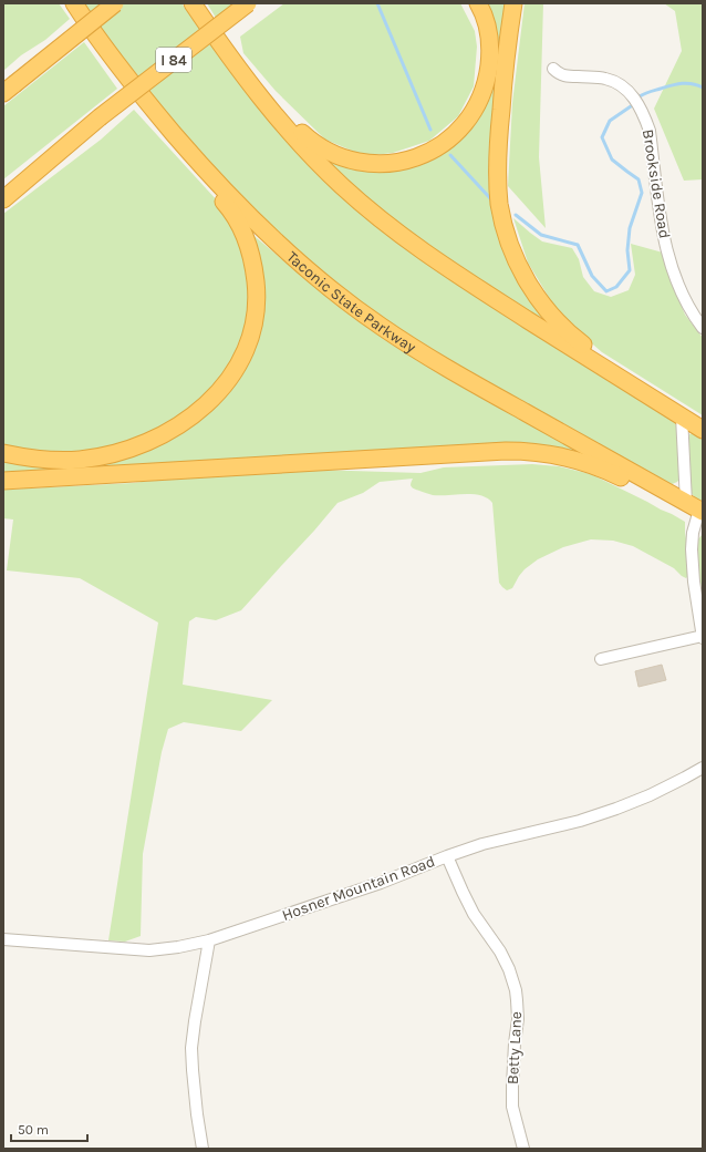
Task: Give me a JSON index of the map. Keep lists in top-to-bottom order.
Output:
{
  "streets": {
    "highway": ["I 84", "Taconic State Parkway"],
    "street": ["Brookside Road", "Hosner Mountain Road", "Betty Lane"]
  },
  "crossings": [
    ["Hosner Mountain Road", "Betty Lane"]
  ],
  "scale_bar": "50 m"
}
